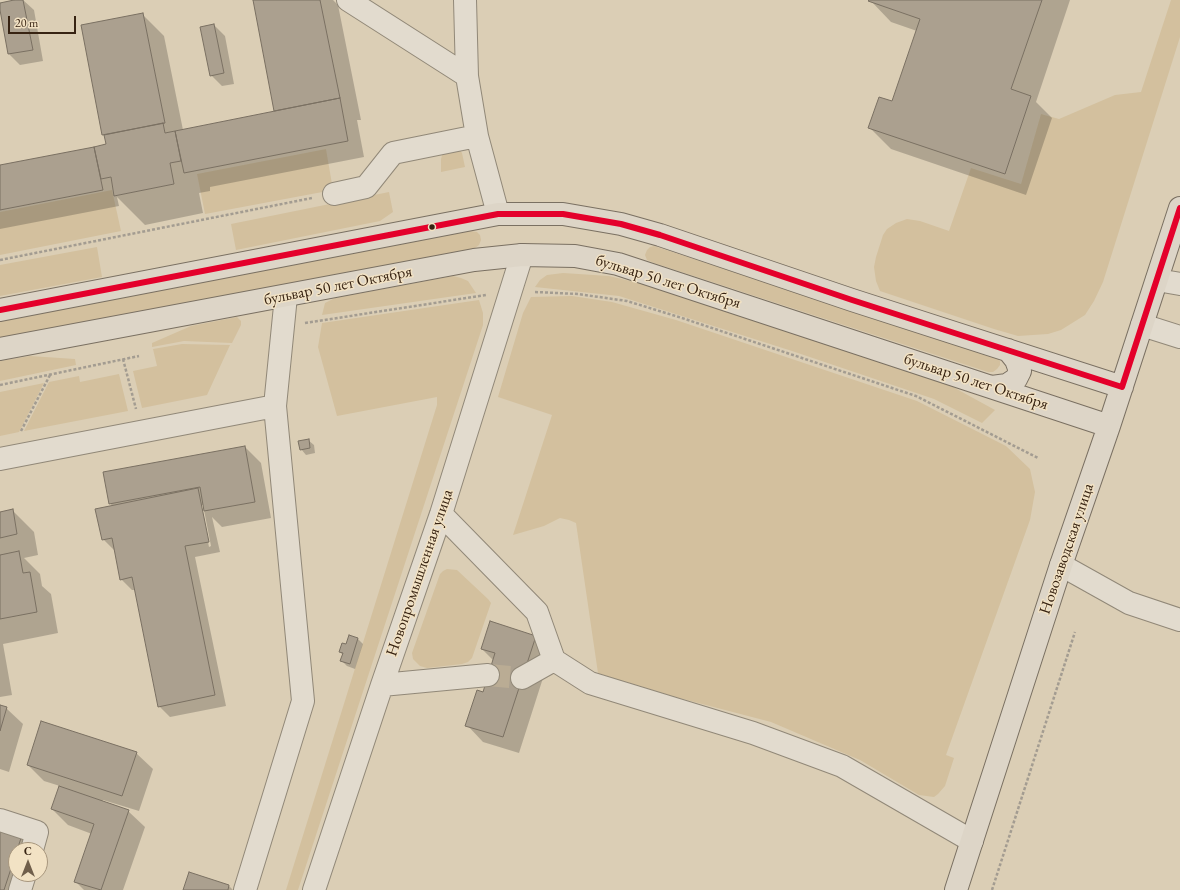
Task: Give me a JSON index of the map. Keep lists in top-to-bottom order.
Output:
{
  "streets": {
    "main road": ["бульвар 50 лет Октября", "Новозаводская улица"],
    "street": ["Новопромышленная улица"]
  },
  "crossings": [
    ["бульвар 50 лет Октября", "Новозаводская улица"],
    ["бульвар 50 лет Октября", "Новопромышленная улица"]
  ],
  "scale_bar": "20 m",
  "north": "top"
}
